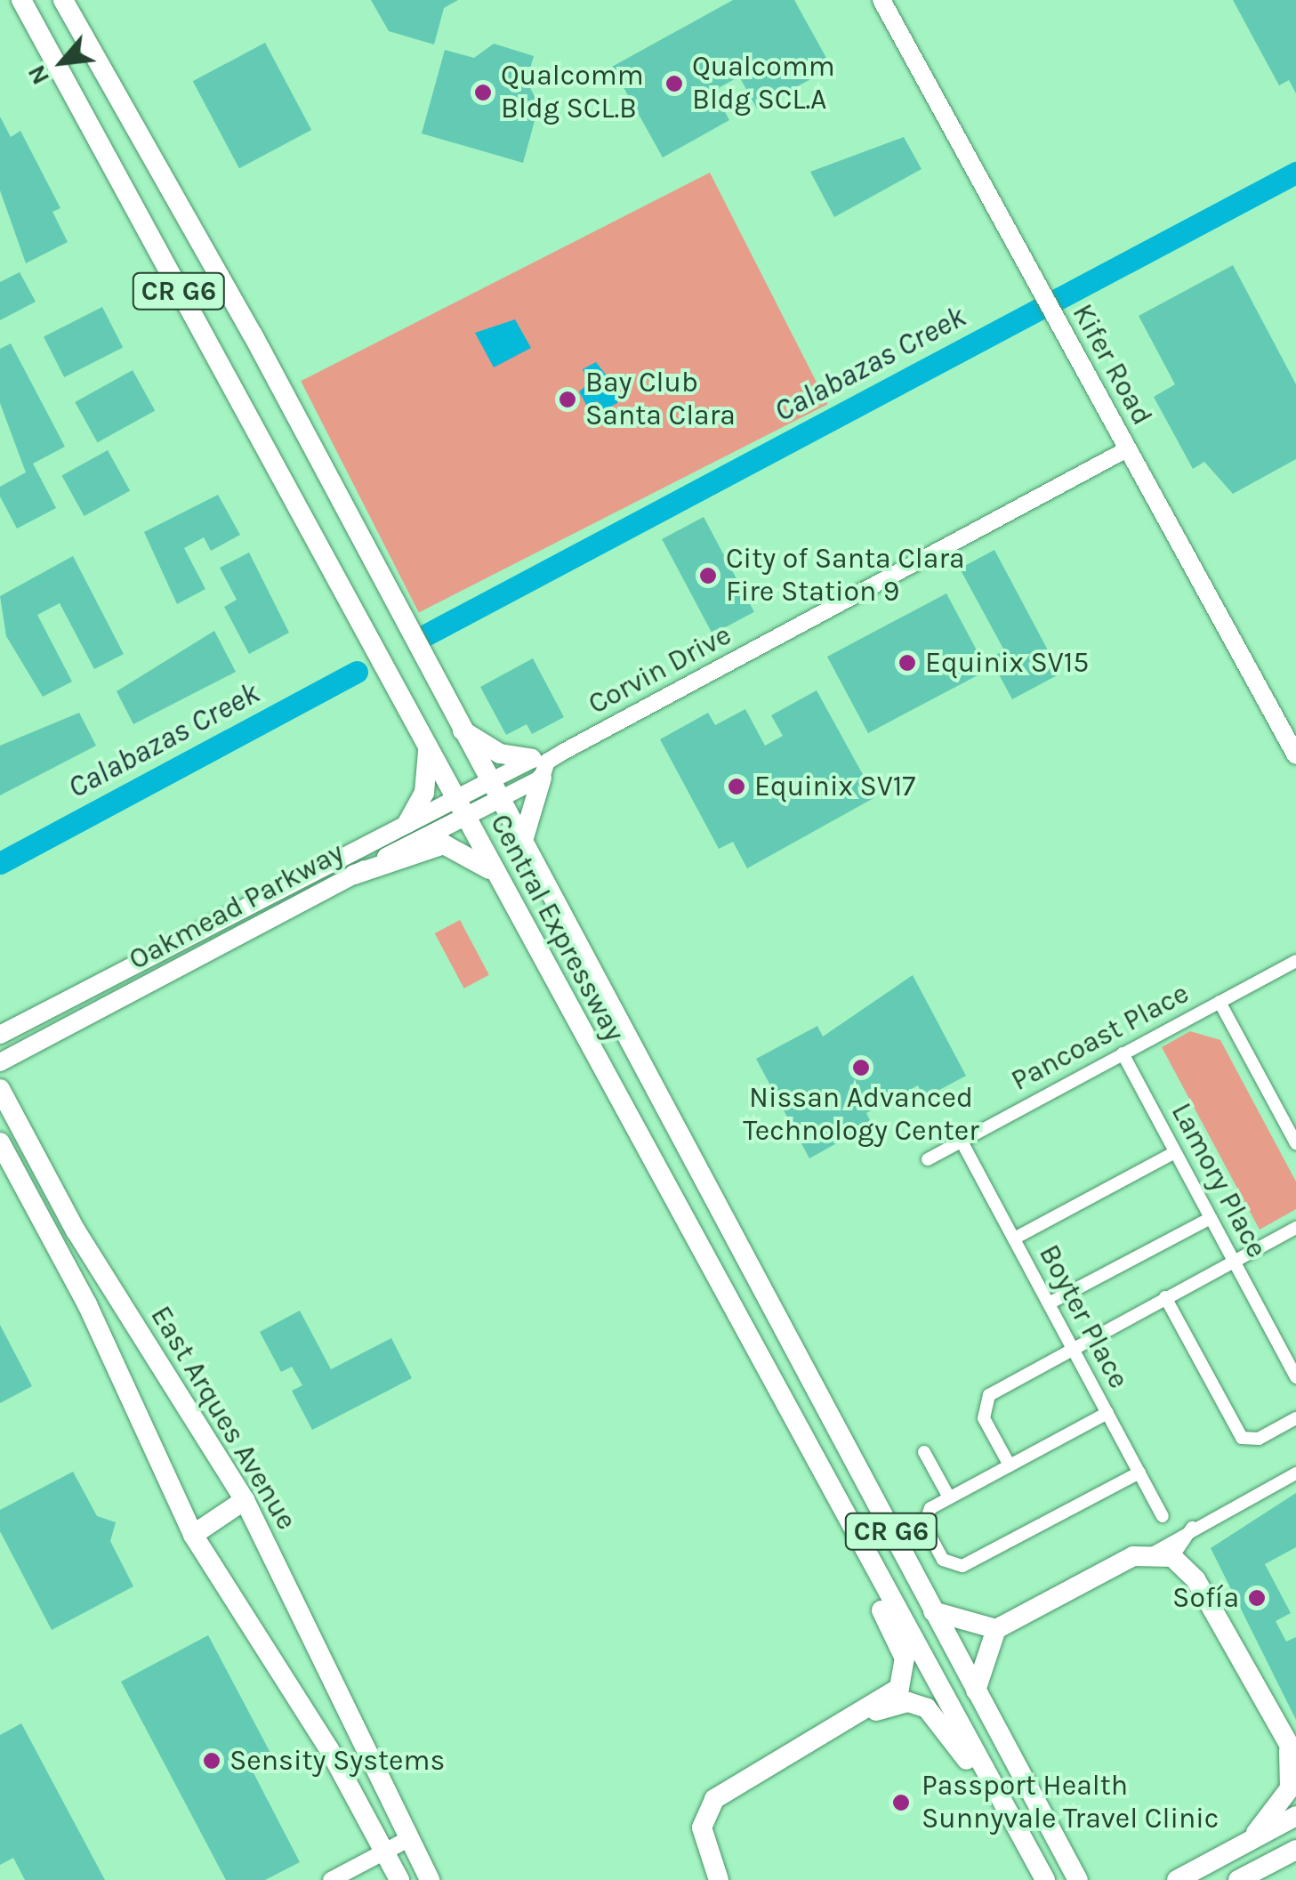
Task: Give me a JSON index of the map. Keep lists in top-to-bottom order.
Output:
{
  "streets": {
    "main road": [
      "CR G6",
      "Kifer Road",
      "Oakmead Parkway",
      "Central Expressway",
      "East Arques Avenue"
    ],
    "street": [
      "Corvin Drive",
      "Pancoast Place",
      "Lamory Place",
      "Boyter Place"
    ]
  },
  "crossings": [
    ["Kifer Road", "Corvin Drive"],
    ["Corvin Drive", "Oakmead Parkway"],
    ["Corvin Drive", "Central Expressway"],
    ["Oakmead Parkway", "Central Expressway"],
    ["Pancoast Place", "Lamory Place"],
    ["Pancoast Place", "Boyter Place"]
  ],
  "water": ["Calabazas Creek"],
  "places": [
    "Qualcomm Bldg SCL.A",
    "Qualcomm Bldg SCL.B",
    "Bay Club Santa Clara",
    "City of Santa Clara Fire Station 9",
    "Equinix SV15",
    "Equinix SV17",
    "Nissan Advanced Technology Center",
    "Sofía",
    "Sensity Systems",
    "Passport Health Sunnyvale Travel Clinic"
  ],
  "north": "bottom left"
}
